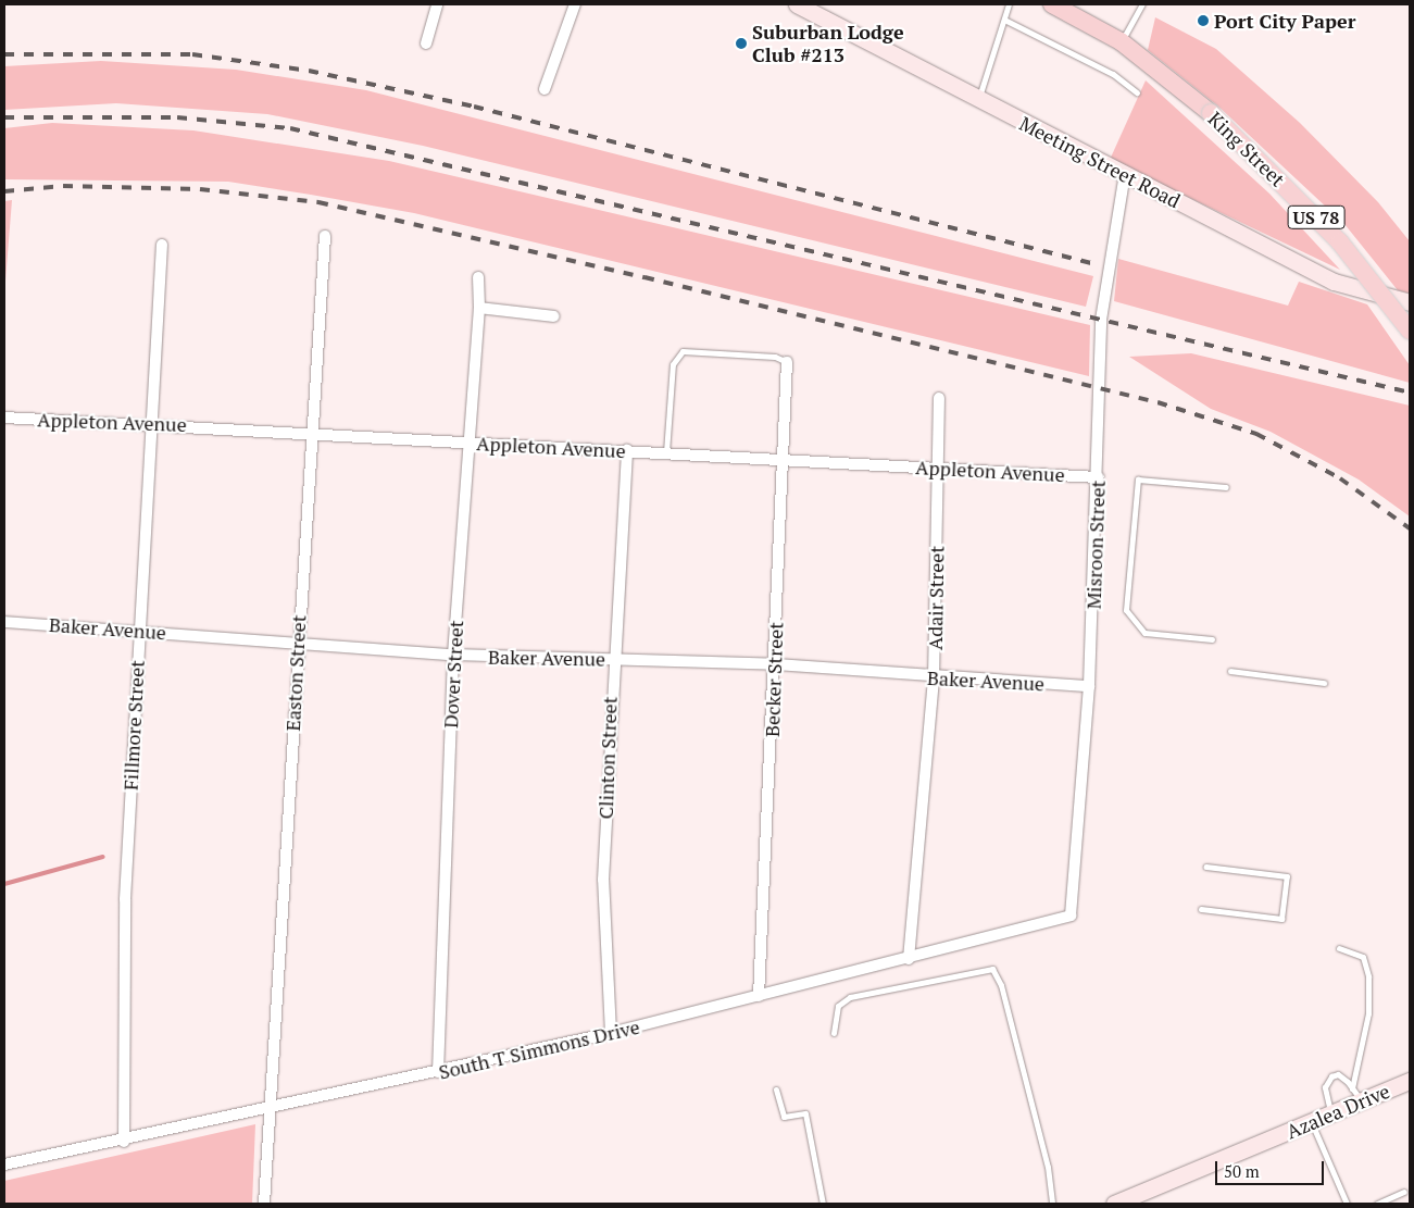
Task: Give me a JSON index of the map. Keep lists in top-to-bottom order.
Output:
{
  "streets": {
    "main road": ["King Street", "US 78"],
    "street": [
      "Meeting Street Road",
      "Appleton Avenue",
      "Misroon Street",
      "Adair Street",
      "Baker Avenue",
      "Easton Street",
      "Dover Street",
      "Becker Street",
      "Fillmore Street",
      "Clinton Street",
      "South T Simmons Drive",
      "Azalea Drive"
    ]
  },
  "crossings": [
    ["Meeting Street Road", "Misroon Street"],
    ["Appleton Avenue", "Misroon Street"],
    ["Appleton Avenue", "Adair Street"],
    ["Appleton Avenue", "Easton Street"],
    ["Appleton Avenue", "Dover Street"],
    ["Appleton Avenue", "Becker Street"],
    ["Appleton Avenue", "Fillmore Street"],
    ["Appleton Avenue", "Clinton Street"],
    ["Misroon Street", "Baker Avenue"],
    ["Misroon Street", "South T Simmons Drive"],
    ["Adair Street", "Baker Avenue"],
    ["Adair Street", "South T Simmons Drive"],
    ["Baker Avenue", "Easton Street"],
    ["Baker Avenue", "Dover Street"],
    ["Baker Avenue", "Becker Street"],
    ["Baker Avenue", "Fillmore Street"],
    ["Baker Avenue", "Clinton Street"],
    ["Easton Street", "South T Simmons Drive"],
    ["Dover Street", "South T Simmons Drive"],
    ["Becker Street", "South T Simmons Drive"],
    ["Fillmore Street", "South T Simmons Drive"],
    ["Clinton Street", "South T Simmons Drive"]
  ],
  "places": ["Port City Paper", "Suburban Lodge Club #213"],
  "scale_bar": "50 m"
}
